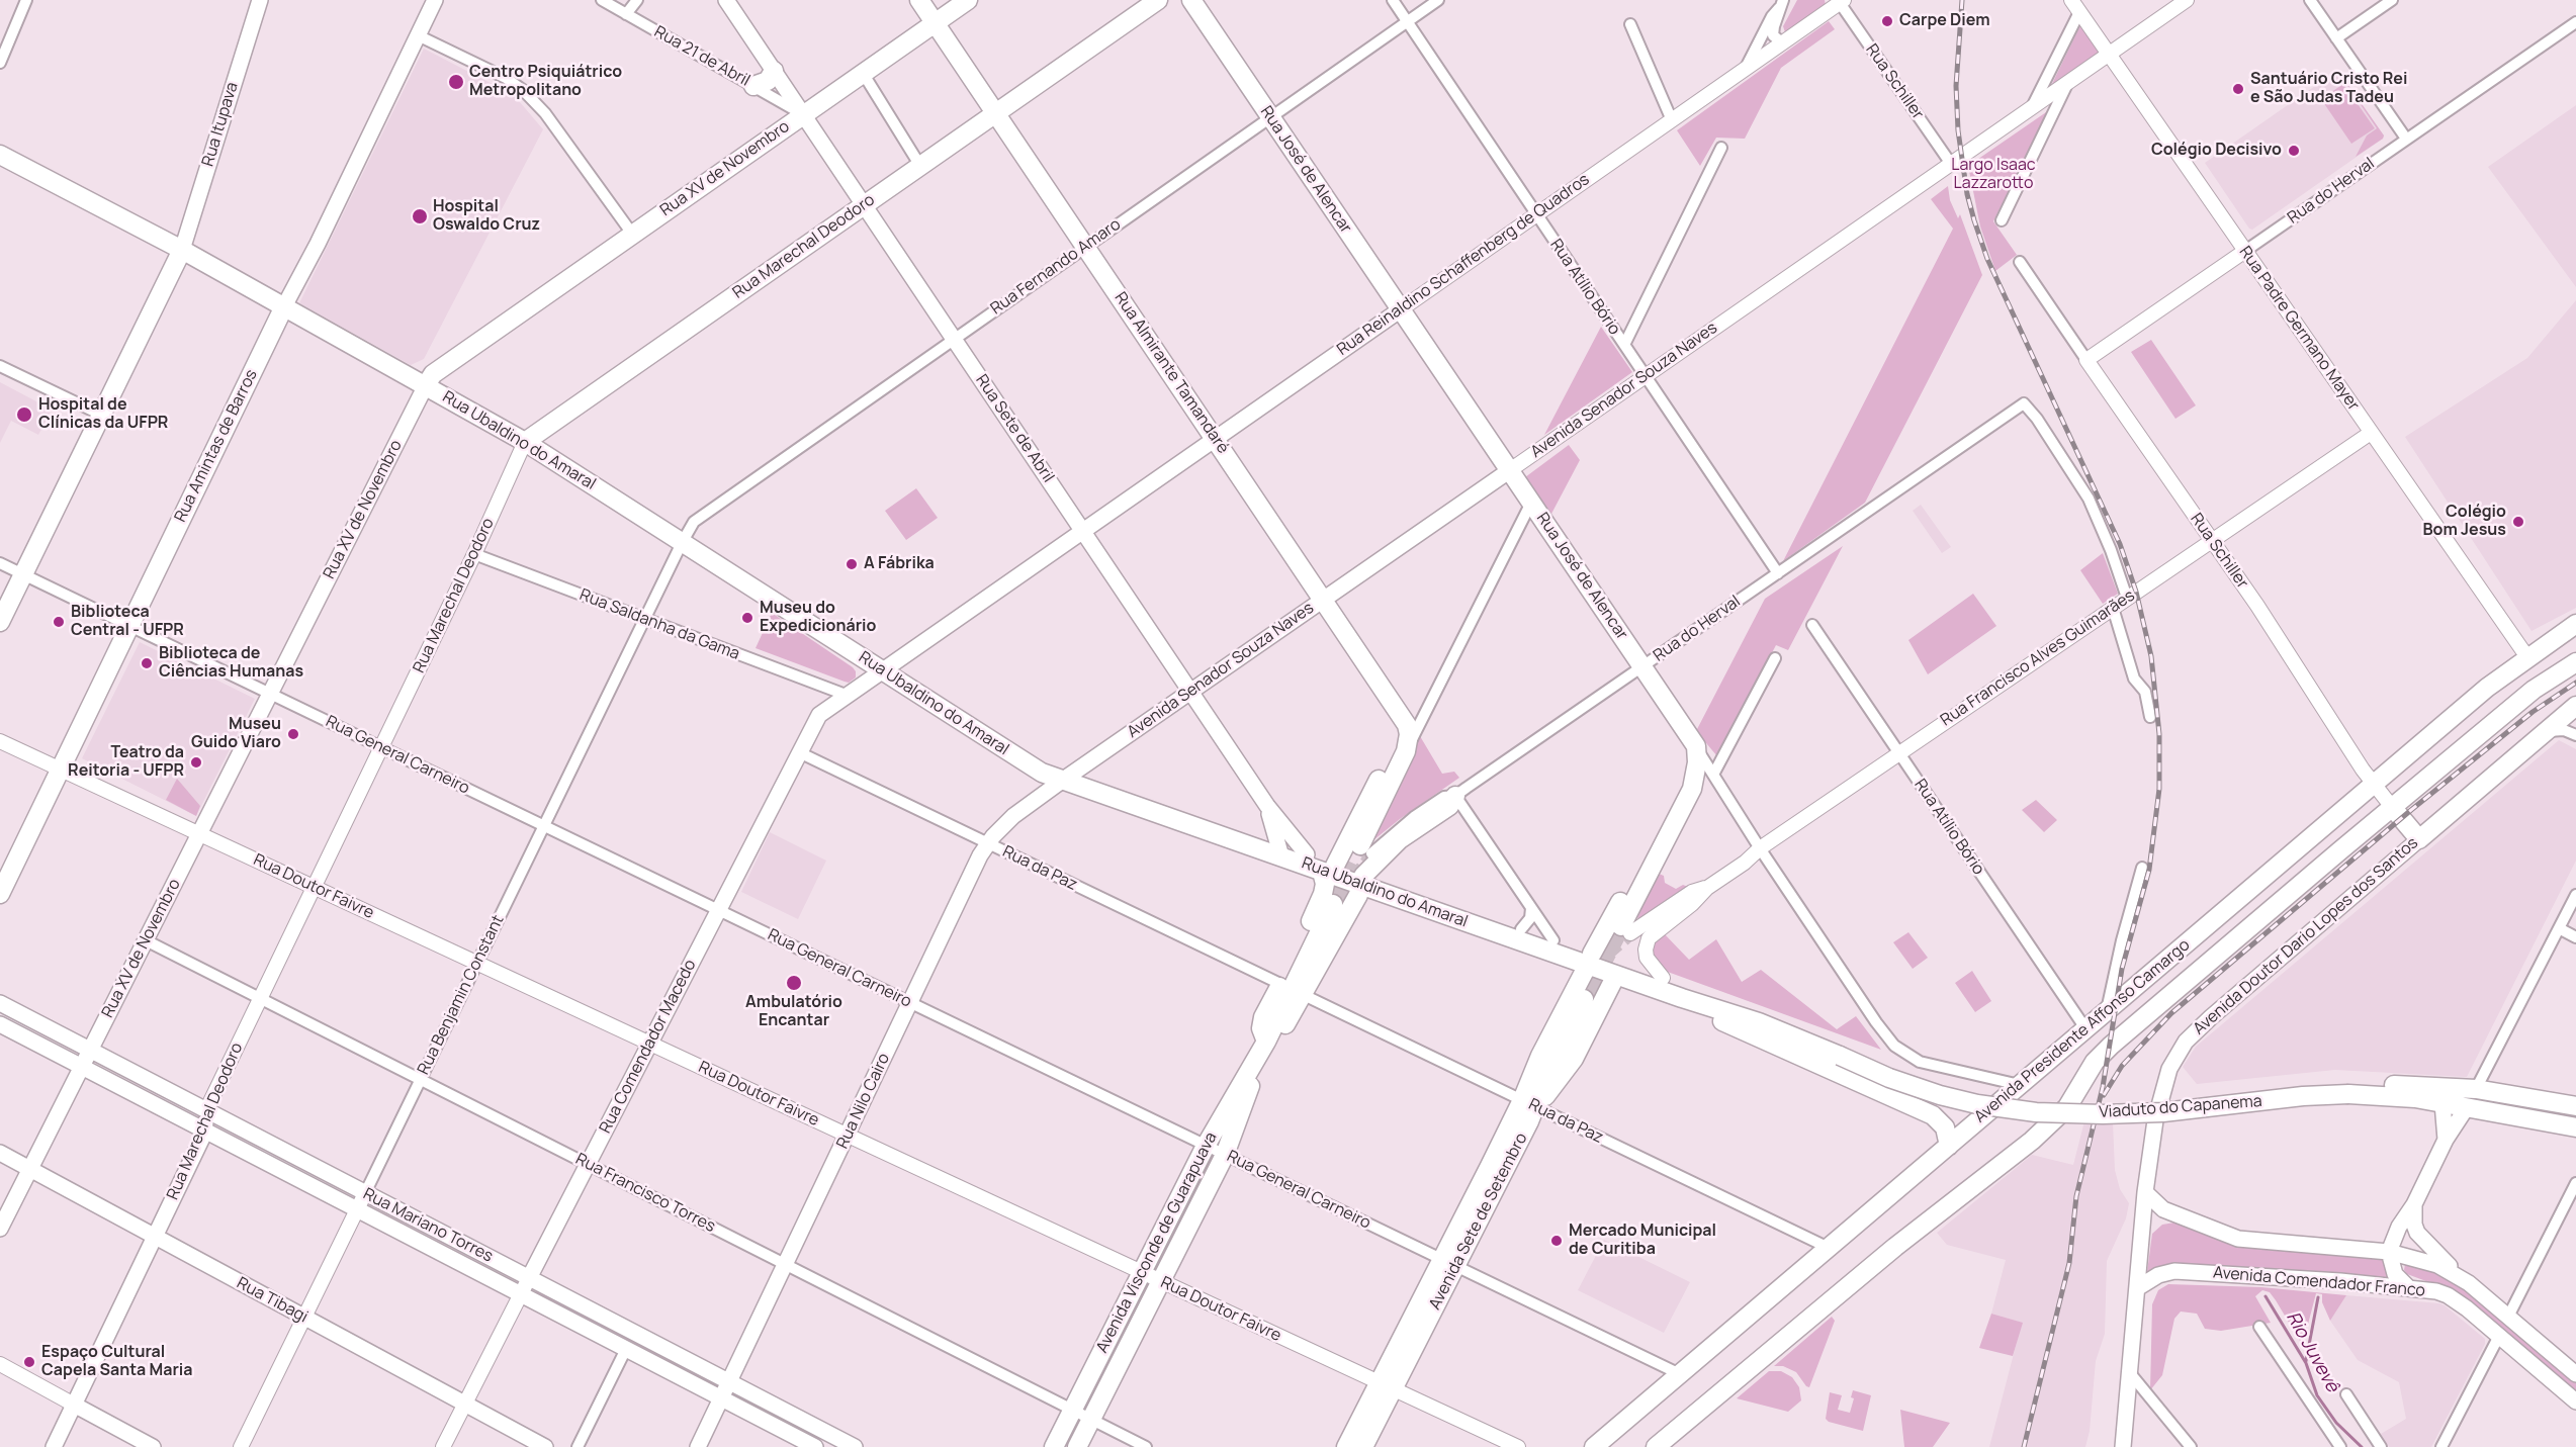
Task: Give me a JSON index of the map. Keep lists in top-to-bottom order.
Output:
{
  "streets": {
    "main road": [
      "Rua Schiller",
      "Rua Itupava",
      "Rua XV de Novembro",
      "Rua José de Alencar",
      "Rua Marechal Deodoro",
      "Rua Reinaldino Schaffenberg de Quadros",
      "Rua Almirante Tamandaré",
      "Avenida Senador Souza Naves",
      "Rua Sete de Abril",
      "Rua Ubaldino do Amaral",
      "Rua Amintas de Barros",
      "Avenida Doutor Dario Lopes dos Santos",
      "Avenida Presidente Affonso Camargo",
      "Rua Comendador Macedo",
      "Rua Nilo Cairo",
      "Viaduto do Capanema",
      "Avenida Sete de Setembro",
      "Rua Mariano Torres",
      "Avenida Visconde de Guarapuava",
      "Avenida Comendador Franco",
      "Rua Tibagi"
    ],
    "street": [
      "Rua 21 de Abril",
      "Rua do Herval",
      "Rua Fernando Amaro",
      "Rua Atílio Bório",
      "Rua Padre Germano Mayer",
      "Rua Saldanha da Gama",
      "Rua Francisco Alves Guimarães",
      "Rua General Carneiro",
      "Rua da Paz",
      "Rua Doutor Faivre",
      "Rua Benjamin Constant",
      "Rua Francisco Torres"
    ]
  },
  "crossings": [
    ["Rua 21 de Abril", "Rua XV de Novembro"],
    ["Rua 21 de Abril", "Rua Sete de Abril"],
    ["Rua Schiller", "Rua do Herval"],
    ["Rua Schiller", "Rua Reinaldino Schaffenberg de Quadros"],
    ["Rua Schiller", "Avenida Senador Souza Naves"],
    ["Rua Schiller", "Rua Francisco Alves Guimarães"],
    ["Rua Schiller", "Avenida Doutor Dario Lopes dos Santos"],
    ["Rua Schiller", "Avenida Presidente Affonso Camargo"],
    ["Rua Itupava", "Rua Ubaldino do Amaral"],
    ["Rua XV de Novembro", "Rua Almirante Tamandaré"],
    ["Rua XV de Novembro", "Rua Sete de Abril"],
    ["Rua XV de Novembro", "Rua Ubaldino do Amaral"],
    ["Rua XV de Novembro", "Rua General Carneiro"],
    ["Rua XV de Novembro", "Rua Doutor Faivre"],
    ["Rua XV de Novembro", "Rua Francisco Torres"],
    ["Rua XV de Novembro", "Rua Mariano Torres"],
    ["Rua XV de Novembro", "Rua Tibagi"],
    ["Rua José de Alencar", "Rua do Herval"],
    ["Rua José de Alencar", "Rua Reinaldino Schaffenberg de Quadros"],
    ["Rua José de Alencar", "Rua Fernando Amaro"],
    ["Rua José de Alencar", "Avenida Senador Souza Naves"],
    ["Rua José de Alencar", "Rua Francisco Alves Guimarães"],
    ["Rua José de Alencar", "Avenida Presidente Affonso Camargo"],
    ["Rua do Herval", "Rua Atílio Bório"],
    ["Rua do Herval", "Rua Padre Germano Mayer"],
    ["Rua do Herval", "Rua Francisco Alves Guimarães"],
    ["Rua Marechal Deodoro", "Rua Almirante Tamandaré"],
    ["Rua Marechal Deodoro", "Rua Sete de Abril"],
    ["Rua Marechal Deodoro", "Rua Ubaldino do Amaral"],
    ["Rua Marechal Deodoro", "Rua Saldanha da Gama"],
    ["Rua Marechal Deodoro", "Rua General Carneiro"],
    ["Rua Marechal Deodoro", "Rua Doutor Faivre"],
    ["Rua Marechal Deodoro", "Rua Francisco Torres"],
    ["Rua Marechal Deodoro", "Rua Mariano Torres"],
    ["Rua Marechal Deodoro", "Rua Tibagi"],
    ["Rua Reinaldino Schaffenberg de Quadros", "Rua Atílio Bório"],
    ["Rua Reinaldino Schaffenberg de Quadros", "Rua Almirante Tamandaré"],
    ["Rua Reinaldino Schaffenberg de Quadros", "Rua Sete de Abril"],
    ["Rua Reinaldino Schaffenberg de Quadros", "Rua Ubaldino do Amaral"],
    ["Rua Reinaldino Schaffenberg de Quadros", "Rua Comendador Macedo"],
    ["Rua Fernando Amaro", "Rua Atílio Bório"],
    ["Rua Fernando Amaro", "Rua Almirante Tamandaré"],
    ["Rua Fernando Amaro", "Rua Sete de Abril"],
    ["Rua Fernando Amaro", "Rua Ubaldino do Amaral"],
    ["Rua Fernando Amaro", "Rua Benjamin Constant"],
    ["Rua Atílio Bório", "Avenida Senador Souza Naves"],
    ["Rua Atílio Bório", "Rua Francisco Alves Guimarães"],
    ["Rua Atílio Bório", "Avenida Presidente Affonso Camargo"],
    ["Rua Padre Germano Mayer", "Avenida Senador Souza Naves"],
    ["Rua Padre Germano Mayer", "Rua Francisco Alves Guimarães"],
    ["Rua Padre Germano Mayer", "Avenida Presidente Affonso Camargo"],
    ["Rua Almirante Tamandaré", "Avenida Senador Souza Naves"],
    ["Avenida Senador Souza Naves", "Rua Sete de Abril"],
    ["Avenida Senador Souza Naves", "Rua Ubaldino do Amaral"],
    ["Avenida Senador Souza Naves", "Rua Nilo Cairo"],
    ["Rua Sete de Abril", "Rua Ubaldino do Amaral"],
    ["Rua Ubaldino do Amaral", "Rua Amintas de Barros"],
    ["Rua Ubaldino do Amaral", "Rua Francisco Alves Guimarães"],
    ["Rua Ubaldino do Amaral", "Rua Benjamin Constant"],
    ["Rua Ubaldino do Amaral", "Rua Comendador Macedo"],
    ["Rua Ubaldino do Amaral", "Rua Nilo Cairo"],
    ["Rua Ubaldino do Amaral", "Viaduto do Capanema"],
    ["Rua Amintas de Barros", "Rua General Carneiro"],
    ["Rua Amintas de Barros", "Rua Doutor Faivre"],
    ["Rua Saldanha da Gama", "Rua Benjamin Constant"],
    ["Rua Saldanha da Gama", "Rua Comendador Macedo"],
    ["Rua General Carneiro", "Rua Benjamin Constant"],
    ["Rua General Carneiro", "Avenida Presidente Affonso Camargo"],
    ["Rua General Carneiro", "Rua Comendador Macedo"],
    ["Rua General Carneiro", "Rua Nilo Cairo"],
    ["Rua General Carneiro", "Avenida Sete de Setembro"],
    ["Rua General Carneiro", "Avenida Visconde de Guarapuava"],
    ["Rua da Paz", "Avenida Presidente Affonso Camargo"],
    ["Rua da Paz", "Rua Comendador Macedo"],
    ["Rua da Paz", "Rua Nilo Cairo"],
    ["Rua da Paz", "Avenida Sete de Setembro"],
    ["Rua Doutor Faivre", "Rua Benjamin Constant"],
    ["Rua Doutor Faivre", "Rua Comendador Macedo"],
    ["Rua Doutor Faivre", "Rua Nilo Cairo"],
    ["Rua Doutor Faivre", "Avenida Sete de Setembro"],
    ["Rua Doutor Faivre", "Avenida Visconde de Guarapuava"],
    ["Avenida Doutor Dario Lopes dos Santos", "Avenida Comendador Franco"],
    ["Rua Benjamin Constant", "Rua Francisco Torres"],
    ["Rua Benjamin Constant", "Rua Mariano Torres"],
    ["Rua Benjamin Constant", "Rua Tibagi"],
    ["Rua Comendador Macedo", "Rua Francisco Torres"],
    ["Rua Comendador Macedo", "Rua Mariano Torres"],
    ["Rua Comendador Macedo", "Rua Tibagi"],
    ["Rua Nilo Cairo", "Rua Francisco Torres"],
    ["Rua Nilo Cairo", "Rua Mariano Torres"],
    ["Rua Francisco Torres", "Avenida Visconde de Guarapuava"]
  ],
  "water": ["Rio Juvevê"],
  "parks": ["Largo Isaac Lazzarotto"],
  "places": [
    "Carpe Diem",
    "Centro Psiquiátrico Metropolitano",
    "Santuário Cristo Rei e São Judas Tadeu",
    "Colégio Decisivo",
    "Hospital Oswaldo Cruz",
    "Hospital de Clínicas da UFPR",
    "Colégio Bom Jesus",
    "A Fábrika",
    "Museu do Expedicionário",
    "Biblioteca Central - UFPR",
    "Biblioteca de Ciências Humanas",
    "Museu Guido Viaro",
    "Teatro da Reitoria - UFPR",
    "Ambulatório Encantar",
    "Mercado Municipal de Curitiba",
    "Espaço Cultural Capela Santa Maria"
  ]
}
